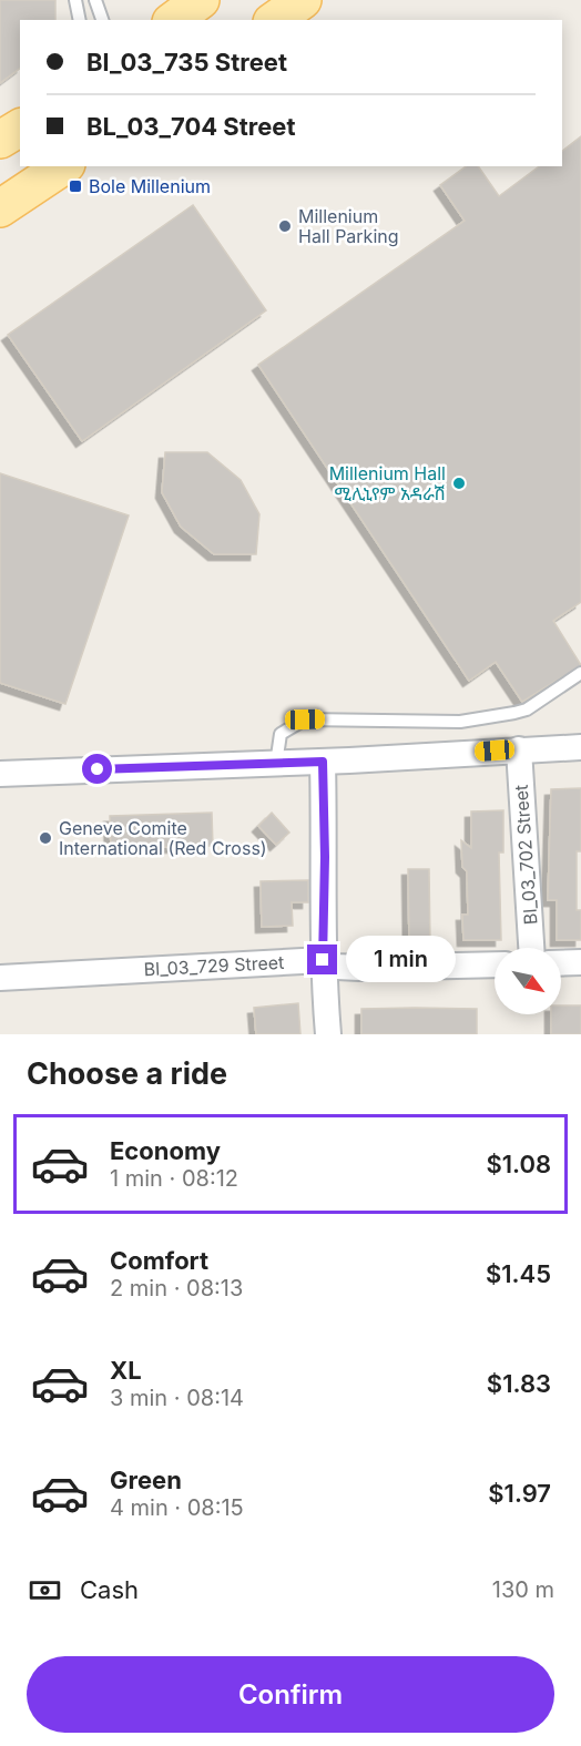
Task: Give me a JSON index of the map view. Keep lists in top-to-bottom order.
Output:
{
  "streets": {
    "street": ["Bl_03_702 Street", "Bl_03_729 Street"]
  },
  "places": {
    "transit": ["Bole Millenium"],
    "other": ["Millenium Hall Parking", "Millenium Hall ሚሊኒየም አዳራሽ", "Geneve Comite International (Red Cross)"]
  },
  "north": "bottom right",
  "page": {
    "banner": ["Bl_03_735 Street", "BL_03_704 Street"],
    "bubble": "1 min",
    "heading": "Choose a ride",
    "list": [
      {
        "name": "Economy",
        "note": "1 min · 08:12",
        "value": "$1.08"
      },
      {
        "name": "Comfort",
        "note": "2 min · 08:13",
        "value": "$1.45"
      },
      {
        "name": "XL",
        "note": "3 min · 08:14",
        "value": "$1.83"
      },
      {
        "name": "Green",
        "note": "4 min · 08:15",
        "value": "$1.97"
      }
    ],
    "pay": ["Cash", "130 m"],
    "buttons": "Confirm"
  }
}
